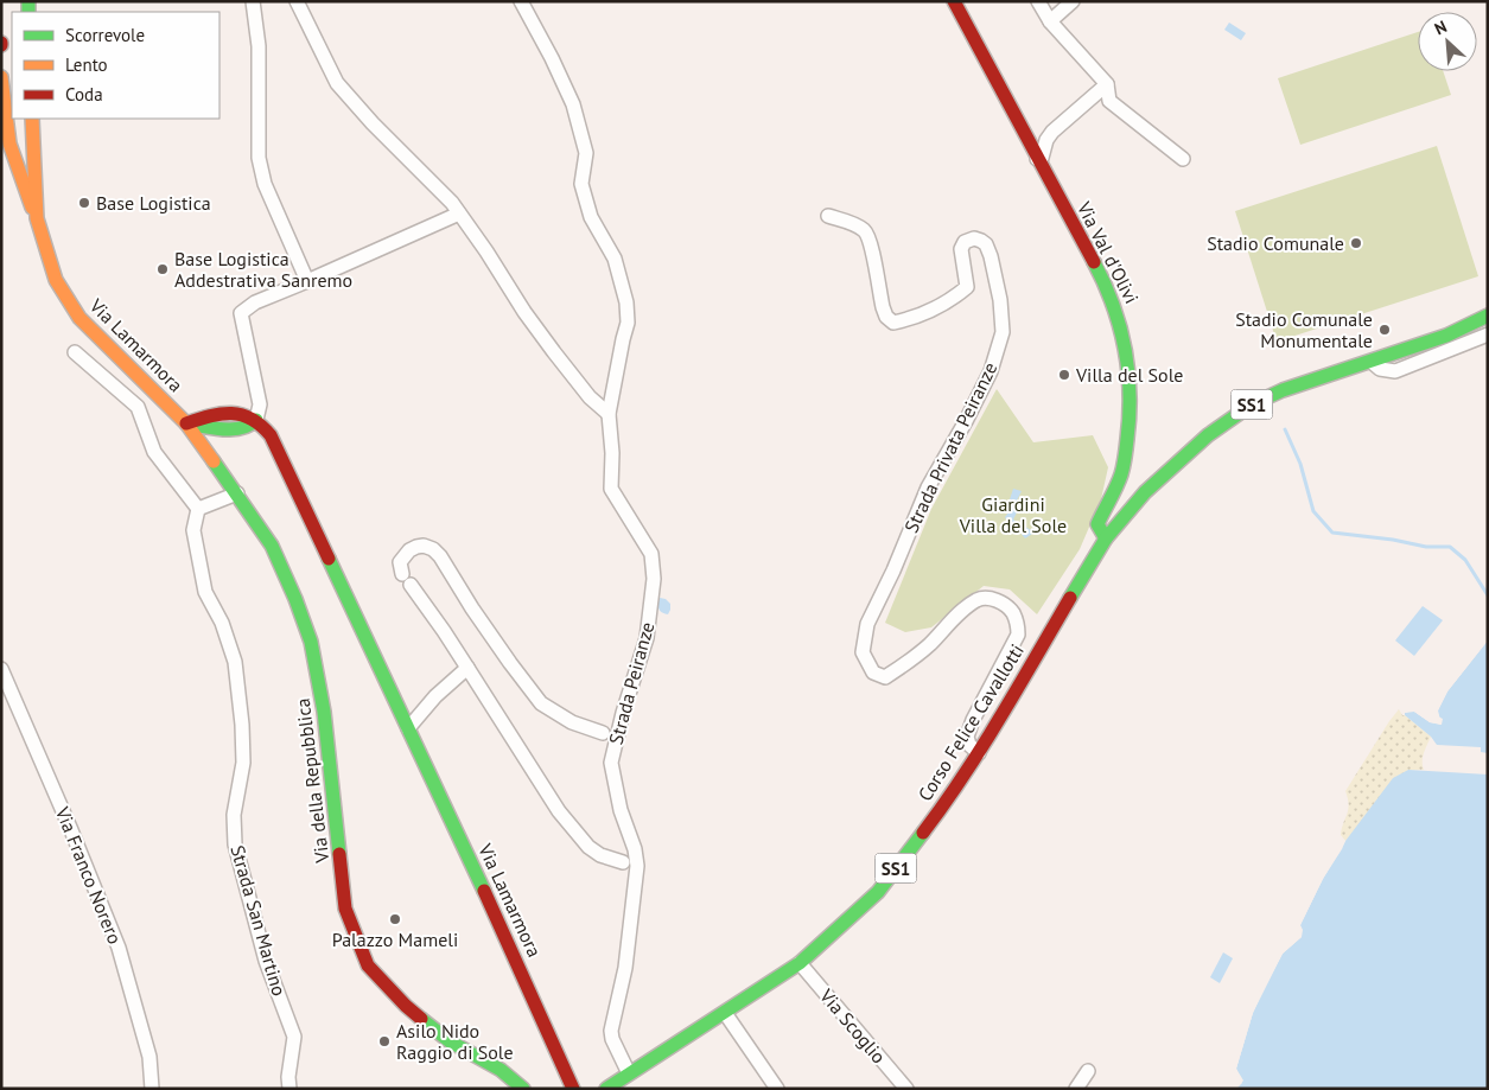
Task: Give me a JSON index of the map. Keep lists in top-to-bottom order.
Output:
{
  "streets": {
    "main road": [
      "Via Val d'Olivi",
      "Via Lamarmora",
      "SS1",
      "Corso Felice Cavallotti",
      "Via della Repubblica"
    ],
    "street": [
      "Strada Privata Peiranze",
      "Strada Peiranze",
      "Via Franco Norero",
      "Strada San Martino",
      "Via Scoglio"
    ]
  },
  "crossings": [
    ["Via Val d'Olivi", "SS1"],
    ["Via Val d'Olivi", "Corso Felice Cavallotti"],
    ["Via Lamarmora", "Via della Repubblica"],
    ["SS1", "Corso Felice Cavallotti"],
    ["Strada Privata Peiranze", "Corso Felice Cavallotti"],
    ["Strada Peiranze", "Corso Felice Cavallotti"],
    ["Corso Felice Cavallotti", "Via Scoglio"]
  ],
  "parks": ["Giardini Villa del Sole"],
  "places": [
    "Base Logistica",
    "Stadio Comunale",
    "Base Logistica Addestrativa Sanremo",
    "Stadio Comunale Monumentale",
    "Villa del Sole",
    "Palazzo Mameli",
    "Asilo Nido Raggio di Sole"
  ],
  "legend": ["Scorrevole", "Lento", "Coda"],
  "north": "top left"
}
